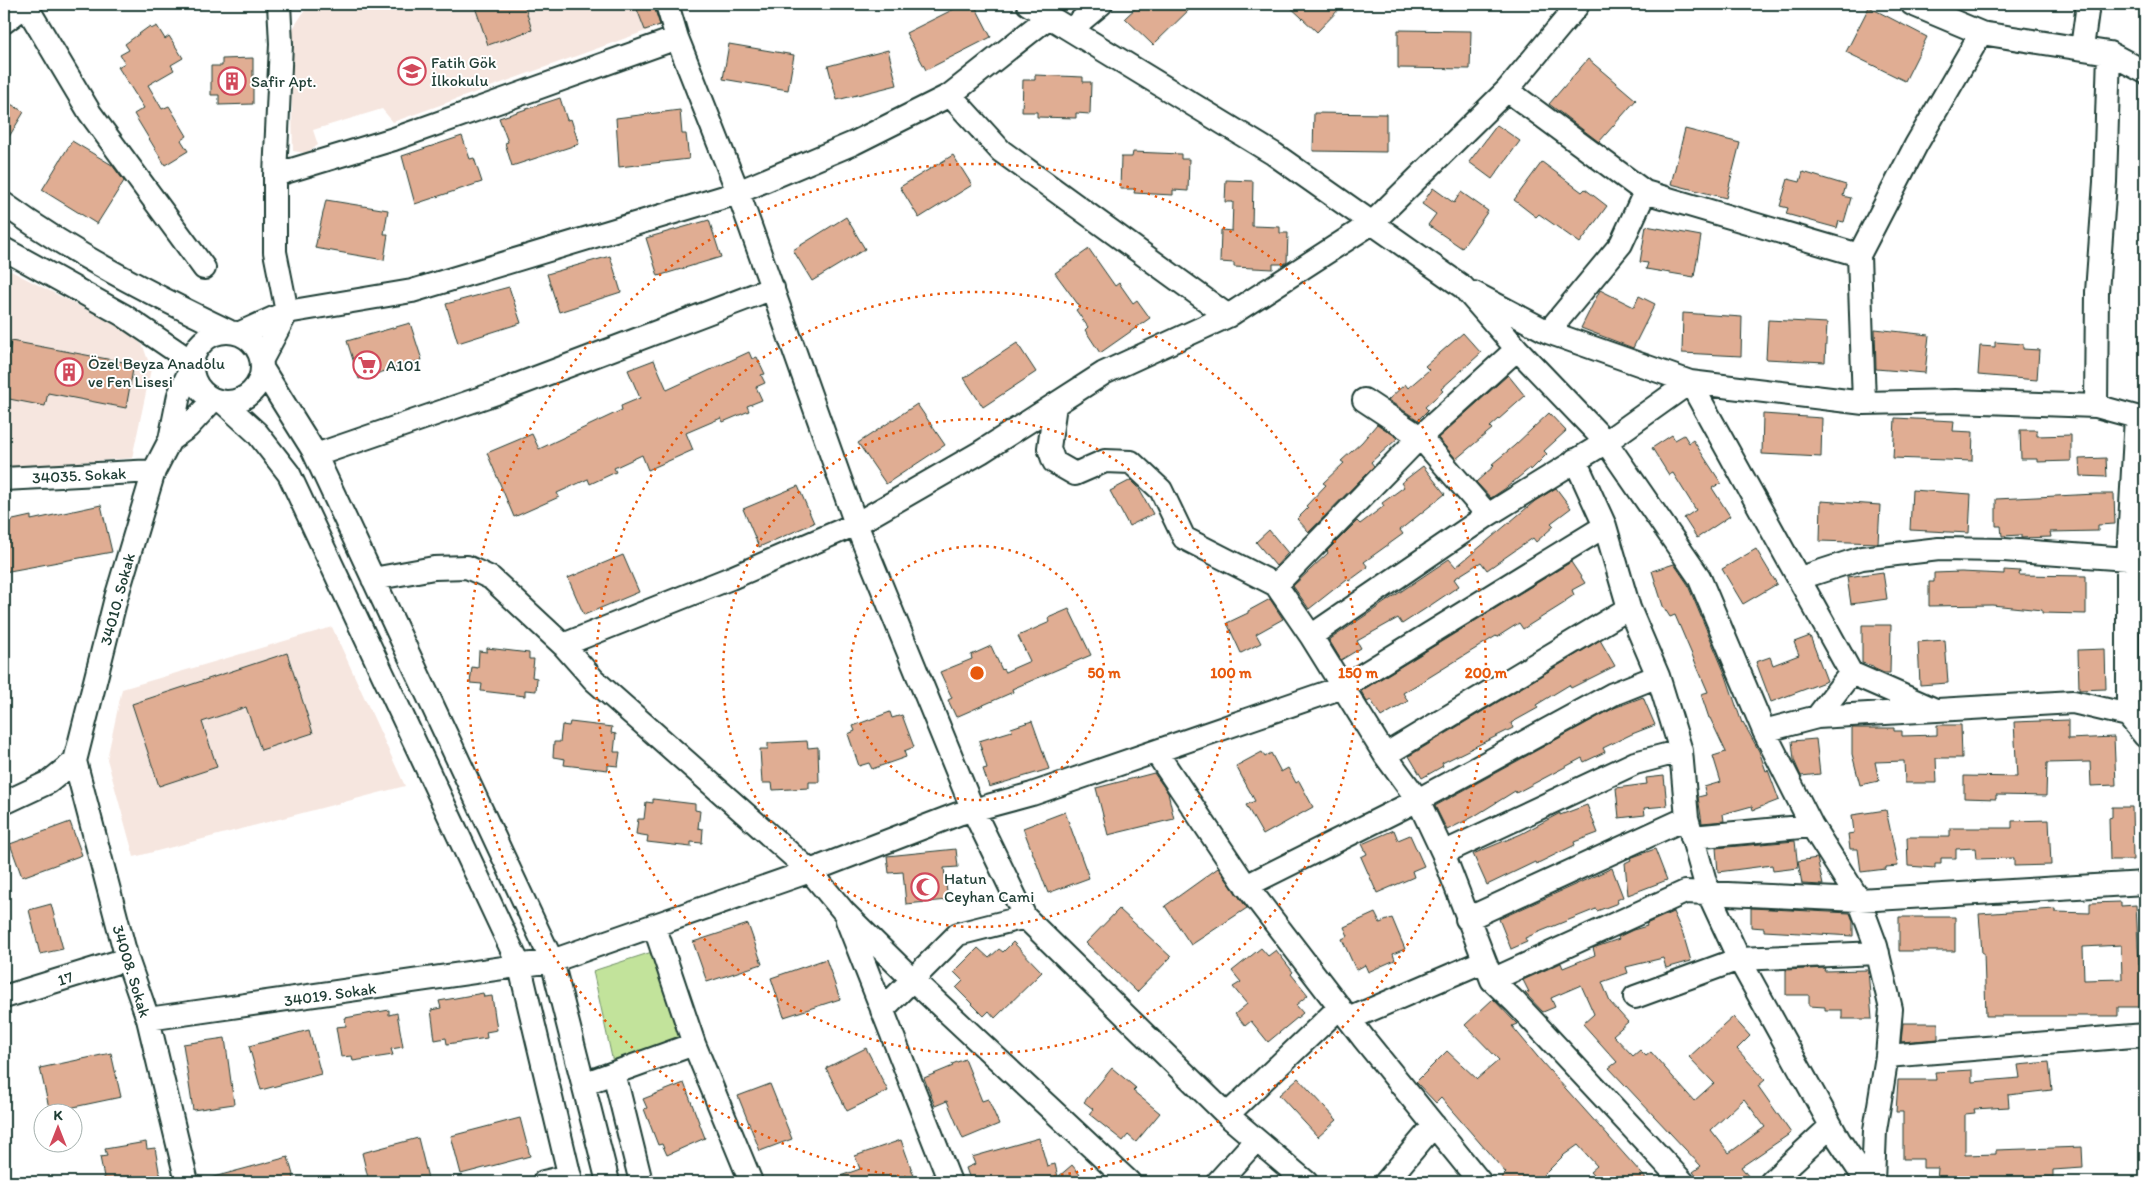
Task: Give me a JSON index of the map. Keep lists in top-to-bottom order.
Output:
{
  "streets": {
    "street": [
      "34035. Sokak",
      "34010. Sokak",
      "34008. Sokak",
      "17",
      "34019. Sokak"
    ]
  },
  "crossings": [
    ["34035. Sokak", "34010. Sokak"],
    ["34010. Sokak", "34008. Sokak"],
    ["34008. Sokak", "17"],
    ["34008. Sokak", "34019. Sokak"]
  ],
  "places": {
    "school or university": ["Fatih Gök İlkokulu"],
    "building": ["Safir Apt.", "Özel Beyza Anadolu ve Fen Lisesi"],
    "supermarket": ["A101"],
    "mosque": ["Hatun Ceyhan Cami"]
  },
  "north": "top",
  "rings": [
    "50 m",
    "100 m",
    "150 m",
    "200 m"
  ]
}
